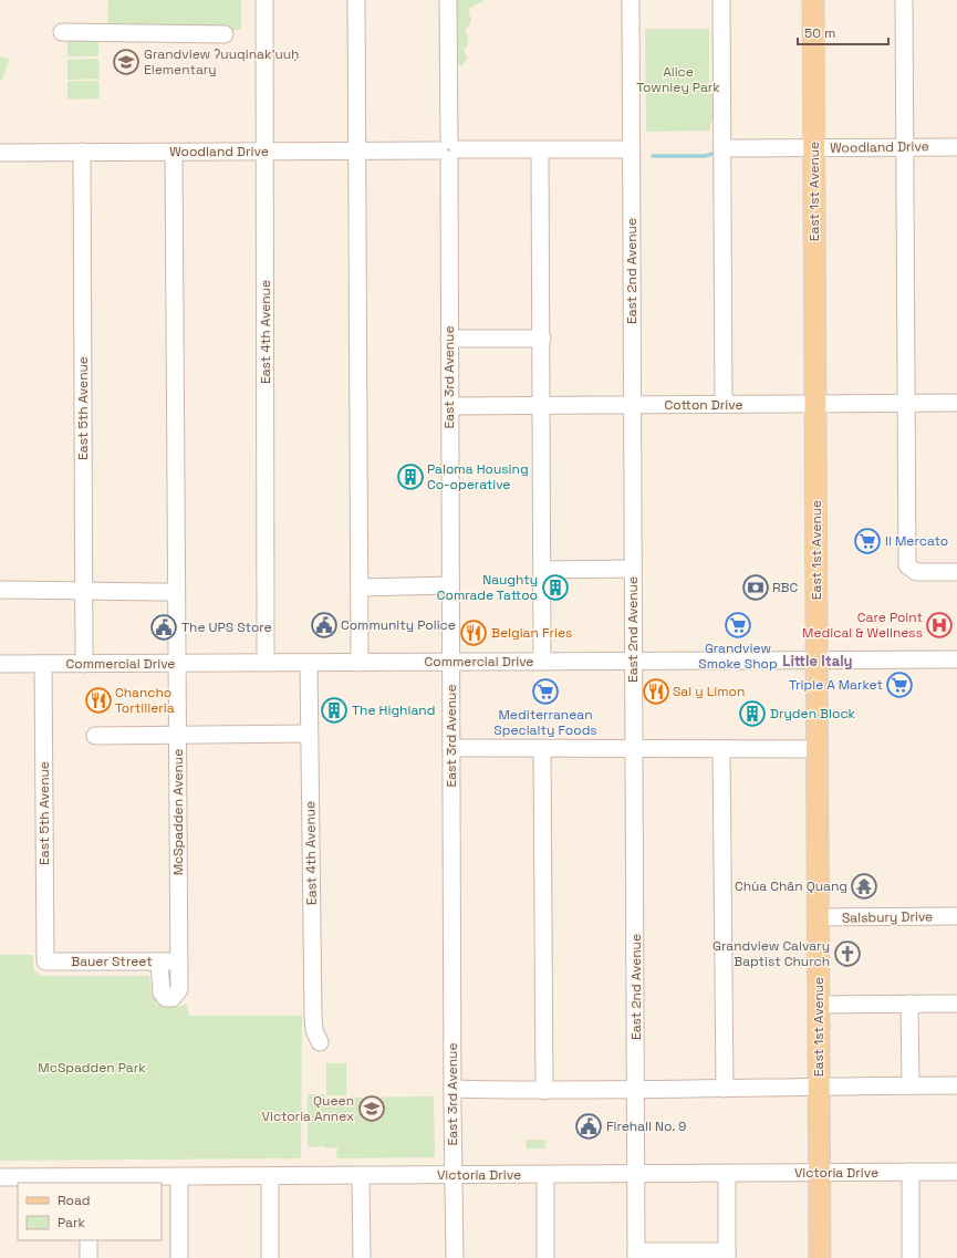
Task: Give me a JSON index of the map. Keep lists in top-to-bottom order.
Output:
{
  "streets": {
    "main road": ["East 1st Avenue"],
    "street": [
      "Woodland Drive",
      "East 2nd Avenue",
      "East 4th Avenue",
      "East 3rd Avenue",
      "Cotton Drive",
      "East 5th Avenue",
      "Commercial Drive",
      "McSpadden Avenue",
      "Salsbury Drive",
      "Bauer Street",
      "Victoria Drive"
    ]
  },
  "crossings": [
    ["Woodland Drive", "East 1st Avenue"],
    ["Woodland Drive", "East 2nd Avenue"],
    ["Woodland Drive", "East 4th Avenue"],
    ["Woodland Drive", "East 3rd Avenue"],
    ["Woodland Drive", "East 5th Avenue"],
    ["Woodland Drive", "McSpadden Avenue"],
    ["East 1st Avenue", "Cotton Drive"],
    ["East 1st Avenue", "Commercial Drive"],
    ["East 1st Avenue", "Salsbury Drive"],
    ["East 1st Avenue", "Victoria Drive"],
    ["East 2nd Avenue", "Cotton Drive"],
    ["East 2nd Avenue", "Commercial Drive"],
    ["East 2nd Avenue", "Victoria Drive"],
    ["East 4th Avenue", "Commercial Drive"],
    ["East 3rd Avenue", "Cotton Drive"],
    ["East 3rd Avenue", "Commercial Drive"],
    ["East 3rd Avenue", "Victoria Drive"],
    ["East 5th Avenue", "Commercial Drive"],
    ["East 5th Avenue", "Bauer Street"],
    ["Commercial Drive", "McSpadden Avenue"],
    ["McSpadden Avenue", "Bauer Street"]
  ],
  "districts": ["Little Italy"],
  "parks": ["Alice Townley Park", "McSpadden Park"],
  "places": {
    "school or university": ["Grandview ʔuuqinak’uuḥ Elementary", "Queen Victoria Annex"],
    "building": [
      "Paloma Housing Co-operative",
      "Naughty Comrade Tattoo",
      "The Highland",
      "Dryden Block"
    ],
    "supermarket": [
      "Il Mercato",
      "Grandview Smoke Shop",
      "Triple A Market",
      "Mediterranean Specialty Foods"
    ],
    "bank": ["RBC"],
    "public building": ["Community Police", "The UPS Store", "Firehall No. 9"],
    "hospital": ["Care Point Medical & Wellness"],
    "restaurant": ["Belgian Fries", "Sal y Limon", "Chancho Tortilleria"],
    "temple": ["Chùa Chân Quang"],
    "church": ["Grandview Calvary Baptist Church"]
  },
  "legend": ["Road", "Park"],
  "scale_bar": "50 m"
}
